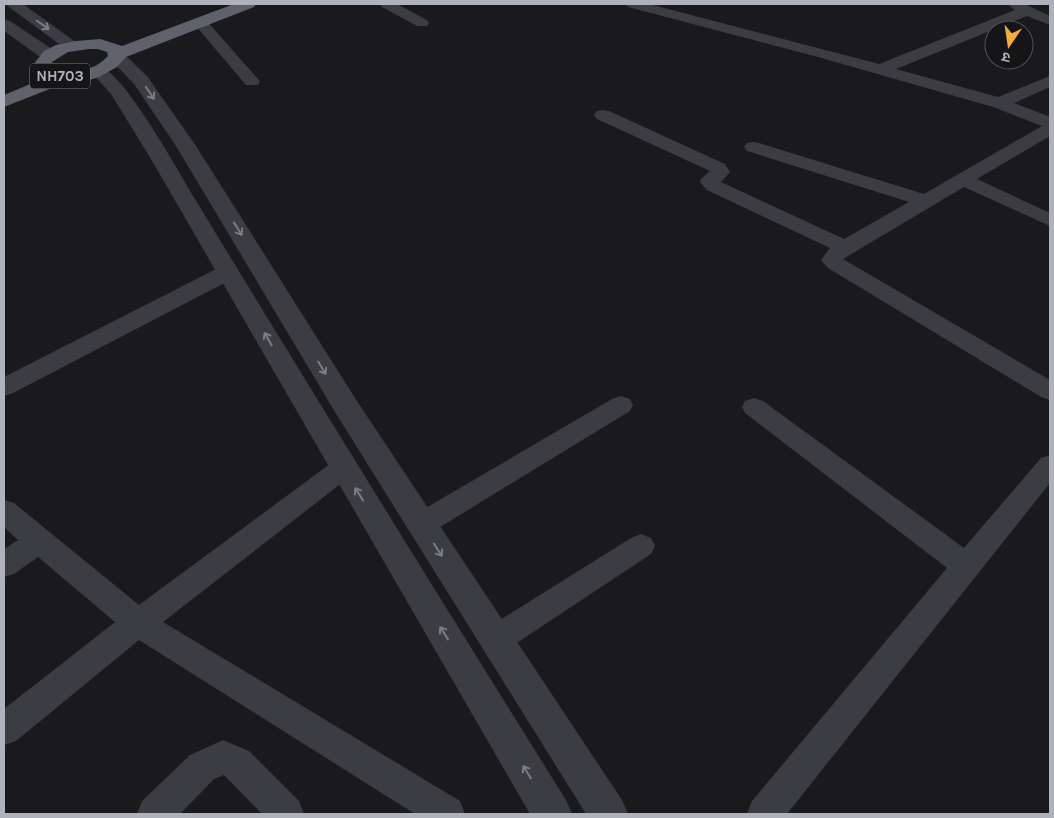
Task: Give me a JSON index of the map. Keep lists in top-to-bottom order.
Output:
{
  "streets": {
    "highway": ["NH703"]
  },
  "north": "bottom"
}
